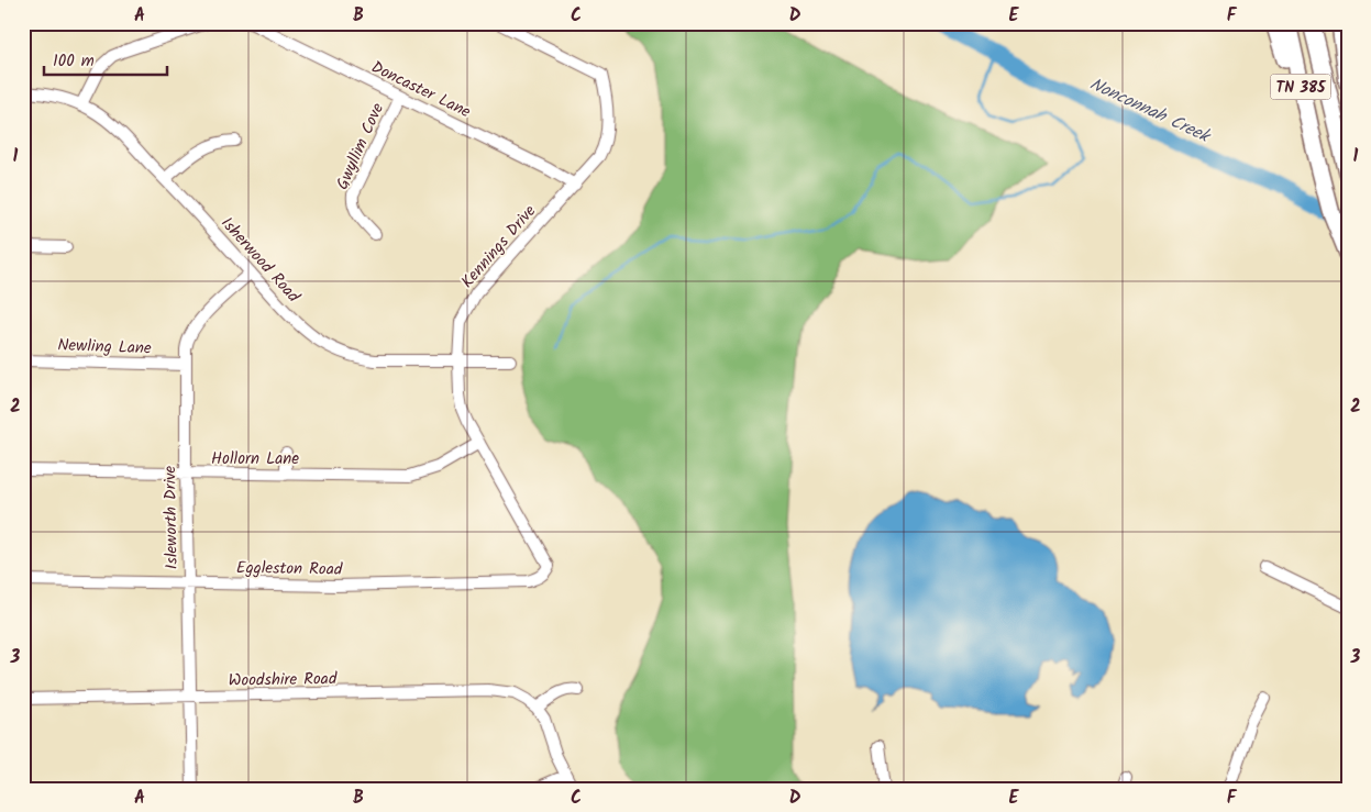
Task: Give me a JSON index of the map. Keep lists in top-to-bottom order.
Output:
{
  "streets": {
    "highway": ["TN 385"],
    "street": [
      "Doncaster Lane",
      "Gwyllim Cove",
      "Kennings Drive",
      "Isherwood Road",
      "Newling Lane",
      "Hollorn Lane",
      "Isleworth Drive",
      "Eggleston Road",
      "Woodshire Road"
    ]
  },
  "crossings": [
    ["Doncaster Lane", "Gwyllim Cove"],
    ["Doncaster Lane", "Kennings Drive"],
    ["Kennings Drive", "Isherwood Road"],
    ["Kennings Drive", "Hollorn Lane"],
    ["Kennings Drive", "Eggleston Road"],
    ["Isherwood Road", "Isleworth Drive"],
    ["Newling Lane", "Isleworth Drive"],
    ["Hollorn Lane", "Isleworth Drive"],
    ["Isleworth Drive", "Eggleston Road"],
    ["Isleworth Drive", "Woodshire Road"]
  ],
  "water": ["Nonconnah Creek"],
  "scale_bar": "100 m",
  "grid": {
    "columns": [
      "A",
      "B",
      "C",
      "D",
      "E",
      "F"
    ],
    "rows": ["1", "2", "3"]
  }
}
